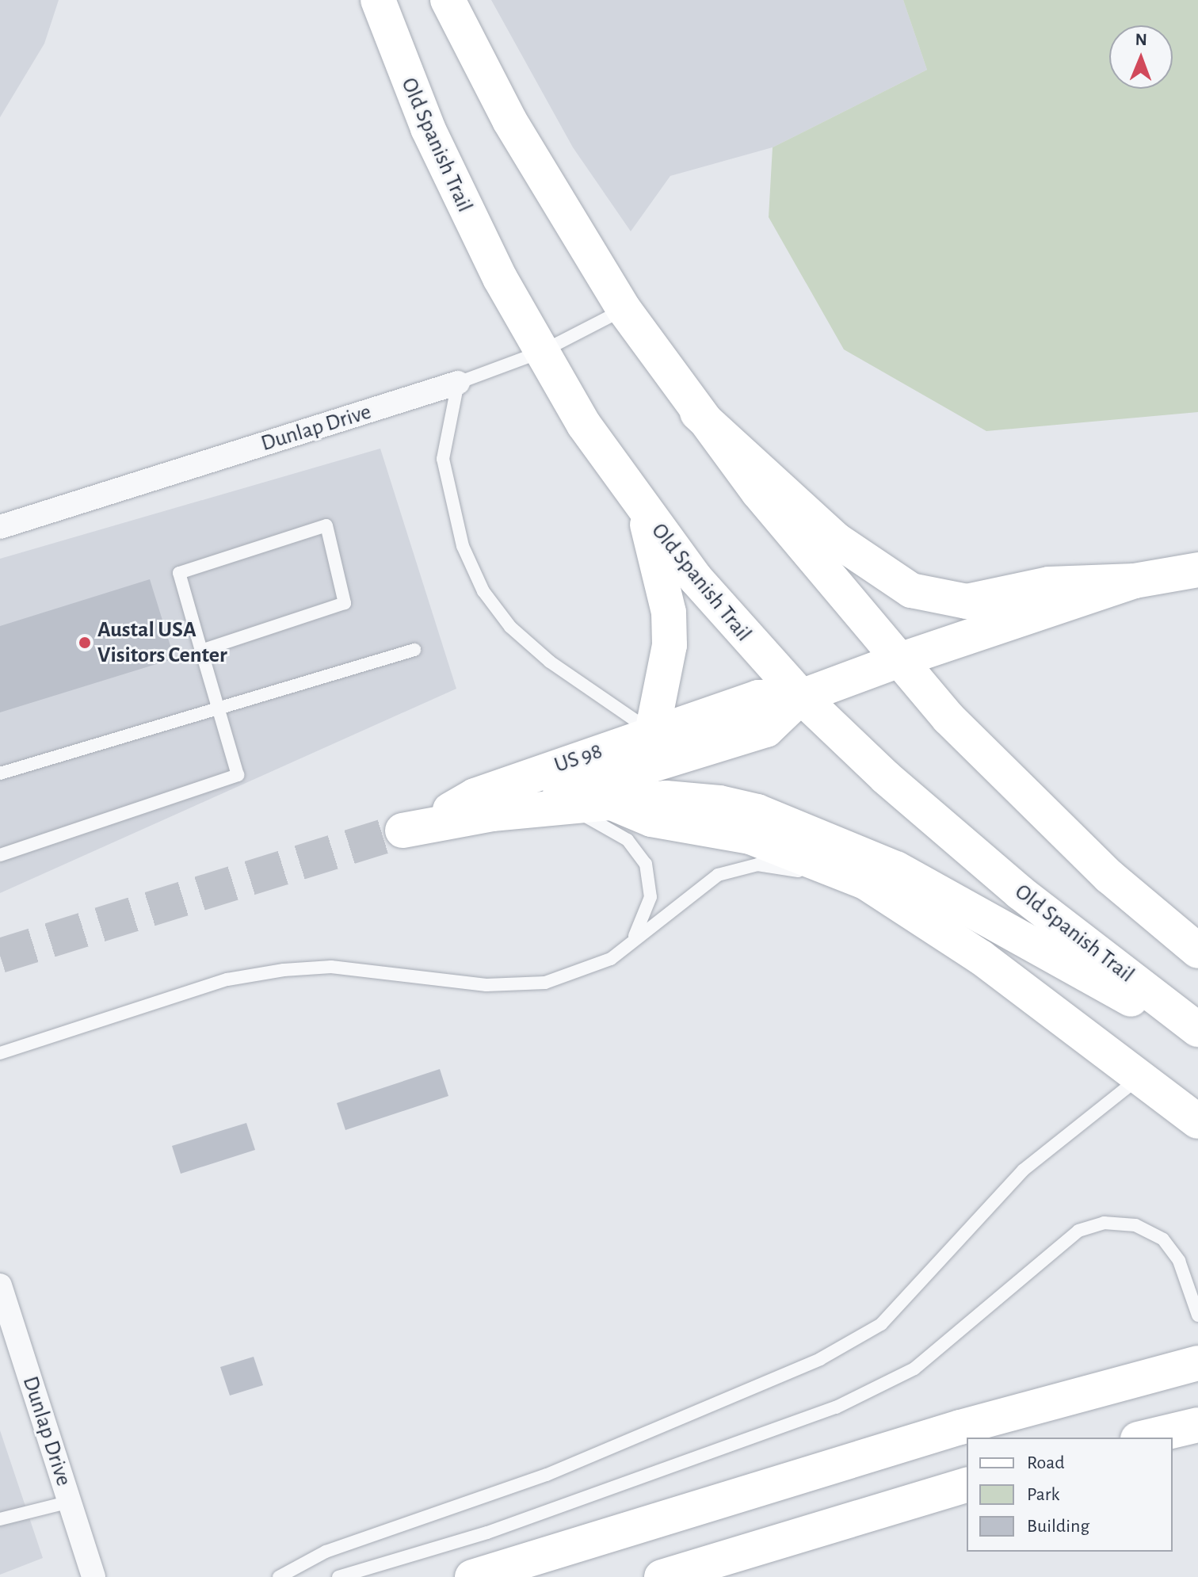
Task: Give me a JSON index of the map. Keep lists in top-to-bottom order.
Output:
{
  "streets": {
    "main road": ["Old Spanish Trail", "US 98"],
    "street": ["Dunlap Drive"]
  },
  "crossings": [
    ["Old Spanish Trail", "Dunlap Drive"],
    ["Old Spanish Trail", "US 98"]
  ],
  "places": ["Austal USA Visitors Center"],
  "legend": ["Road", "Park", "Building"],
  "north": "top"
}
